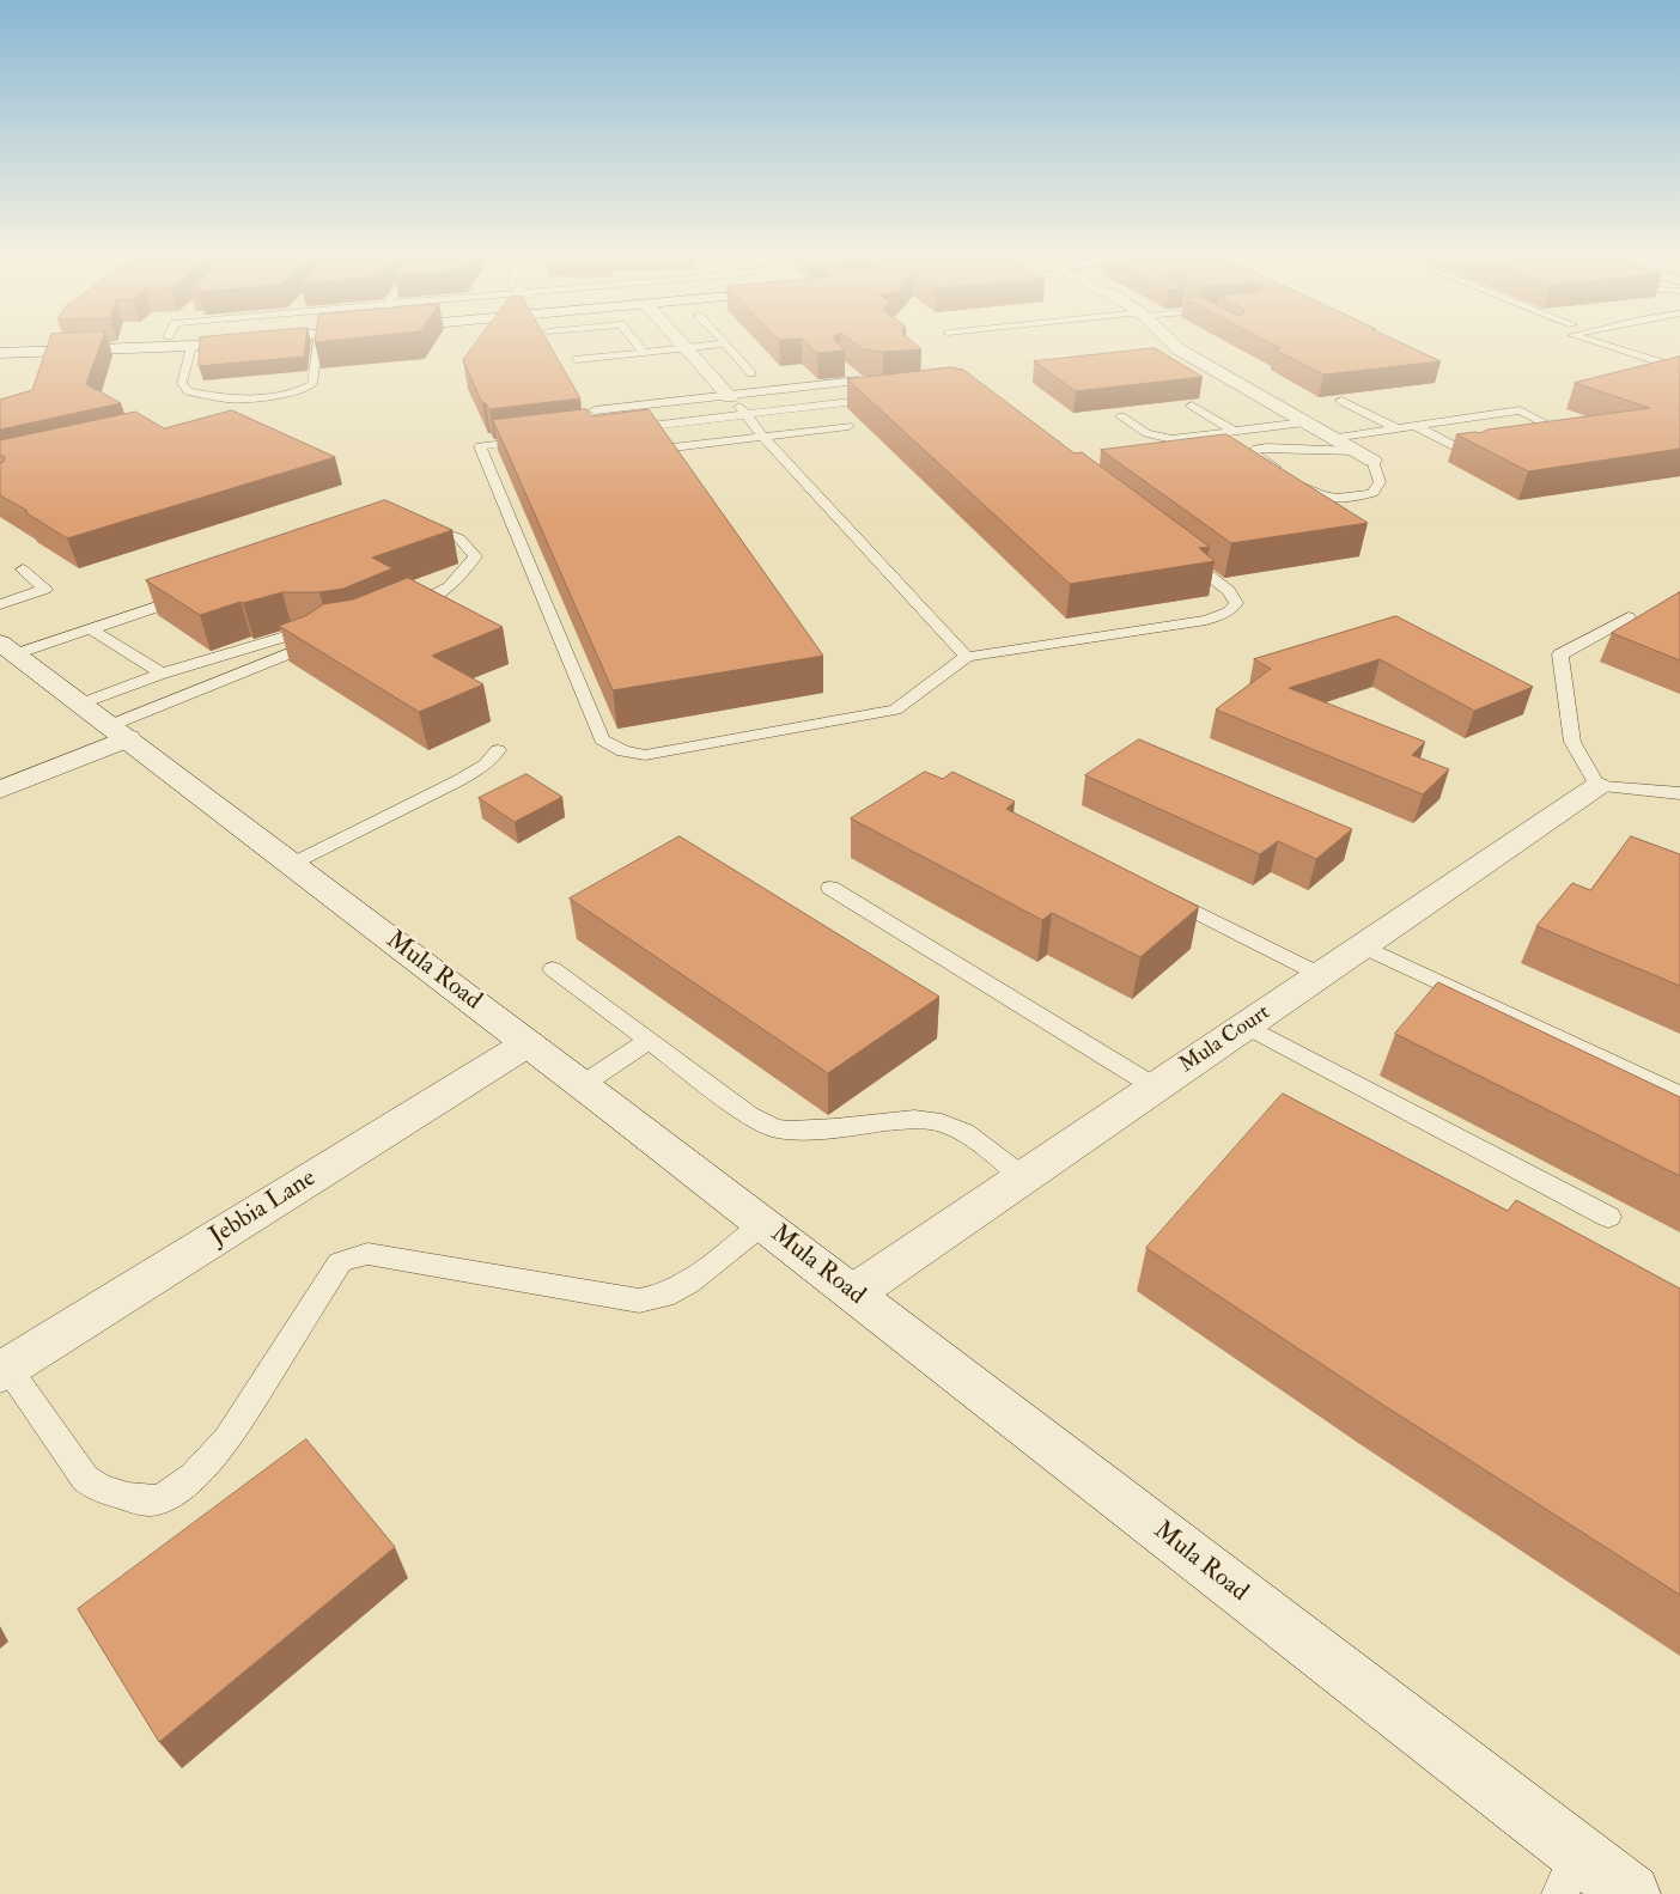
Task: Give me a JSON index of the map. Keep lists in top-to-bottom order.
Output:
{
  "streets": {
    "street": ["Mula Road", "Mula Court", "Jebbia Lane"]
  },
  "crossings": [
    ["Mula Road", "Mula Court"],
    ["Mula Road", "Jebbia Lane"]
  ]
}
